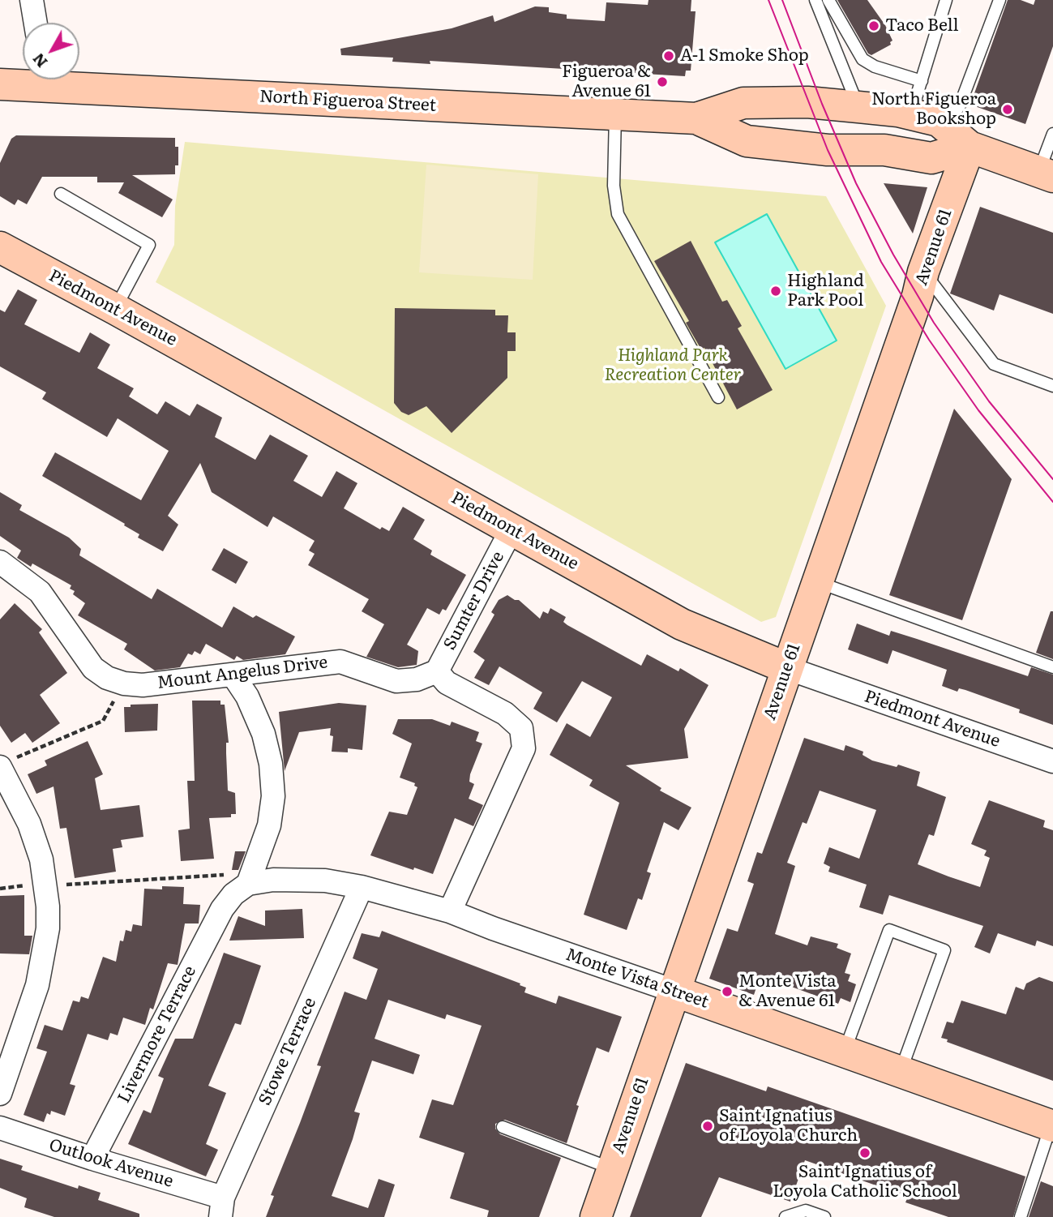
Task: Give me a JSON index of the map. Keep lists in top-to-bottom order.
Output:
{
  "streets": {
    "street": [
      "North Figueroa Street",
      "Avenue 61",
      "Piedmont Avenue",
      "Sumter Drive",
      "Mount Angelus Drive",
      "Monte Vista Street",
      "Livermore Terrace",
      "Stowe Terrace",
      "Outlook Avenue"
    ]
  },
  "crossings": [
    ["North Figueroa Street", "Avenue 61"],
    ["Avenue 61", "Piedmont Avenue"],
    ["Avenue 61", "Monte Vista Street"],
    ["Piedmont Avenue", "Sumter Drive"],
    ["Sumter Drive", "Mount Angelus Drive"],
    ["Monte Vista Street", "Livermore Terrace"],
    ["Monte Vista Street", "Stowe Terrace"],
    ["Livermore Terrace", "Outlook Avenue"],
    ["Stowe Terrace", "Outlook Avenue"]
  ],
  "parks": ["Highland Park Recreation Center"],
  "places": [
    "Taco Bell",
    "A-1 Smoke Shop",
    "Figueroa & Avenue 61",
    "North Figueroa Bookshop",
    "Highland Park Pool",
    "Monte Vista & Avenue 61",
    "Saint Ignatius of Loyola Church",
    "Saint Ignatius of Loyola Catholic School"
  ],
  "north": "bottom left"
}
